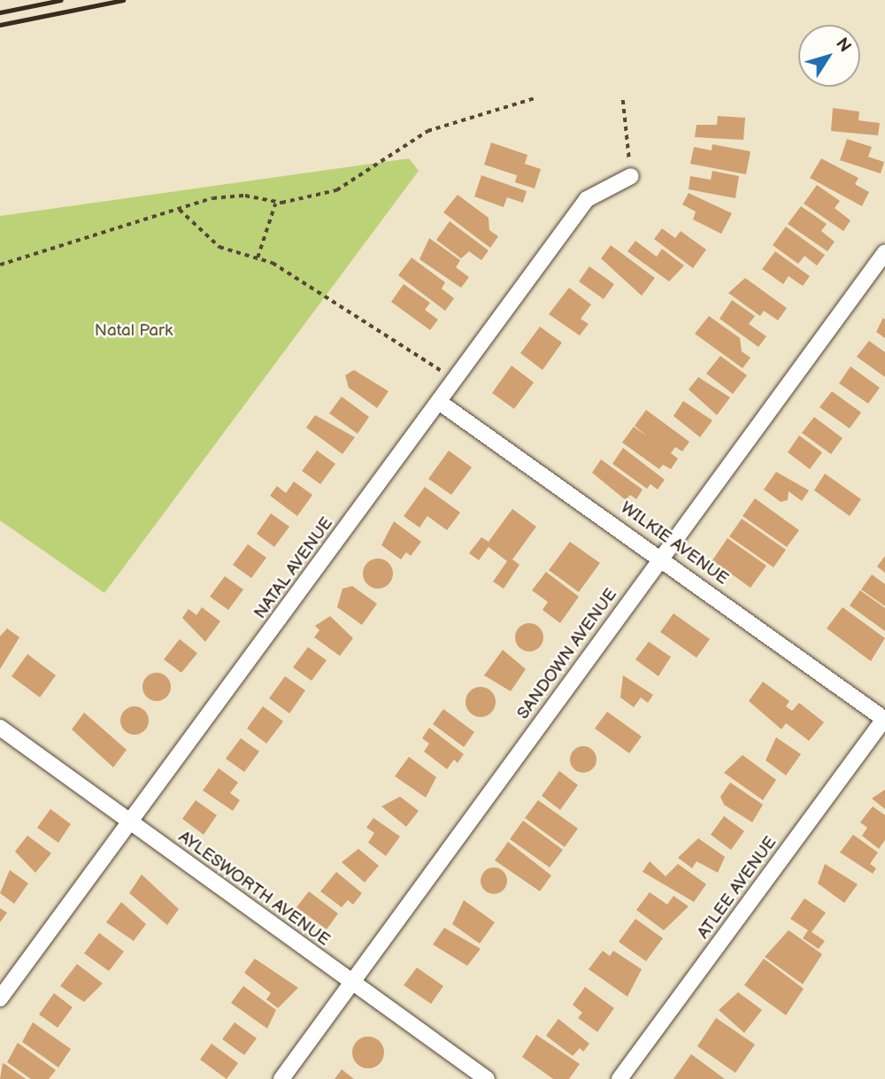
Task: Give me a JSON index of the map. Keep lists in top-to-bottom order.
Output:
{
  "streets": {
    "street": [
      "WILKIE AVENUE",
      "NATAL AVENUE",
      "SANDOWN AVENUE",
      "ATLEE AVENUE",
      "AYLESWORTH AVENUE"
    ]
  },
  "crossings": [
    ["WILKIE AVENUE", "NATAL AVENUE"],
    ["WILKIE AVENUE", "SANDOWN AVENUE"],
    ["WILKIE AVENUE", "ATLEE AVENUE"],
    ["NATAL AVENUE", "AYLESWORTH AVENUE"],
    ["SANDOWN AVENUE", "AYLESWORTH AVENUE"]
  ],
  "parks": ["Natal Park"],
  "north": "top right"
}
